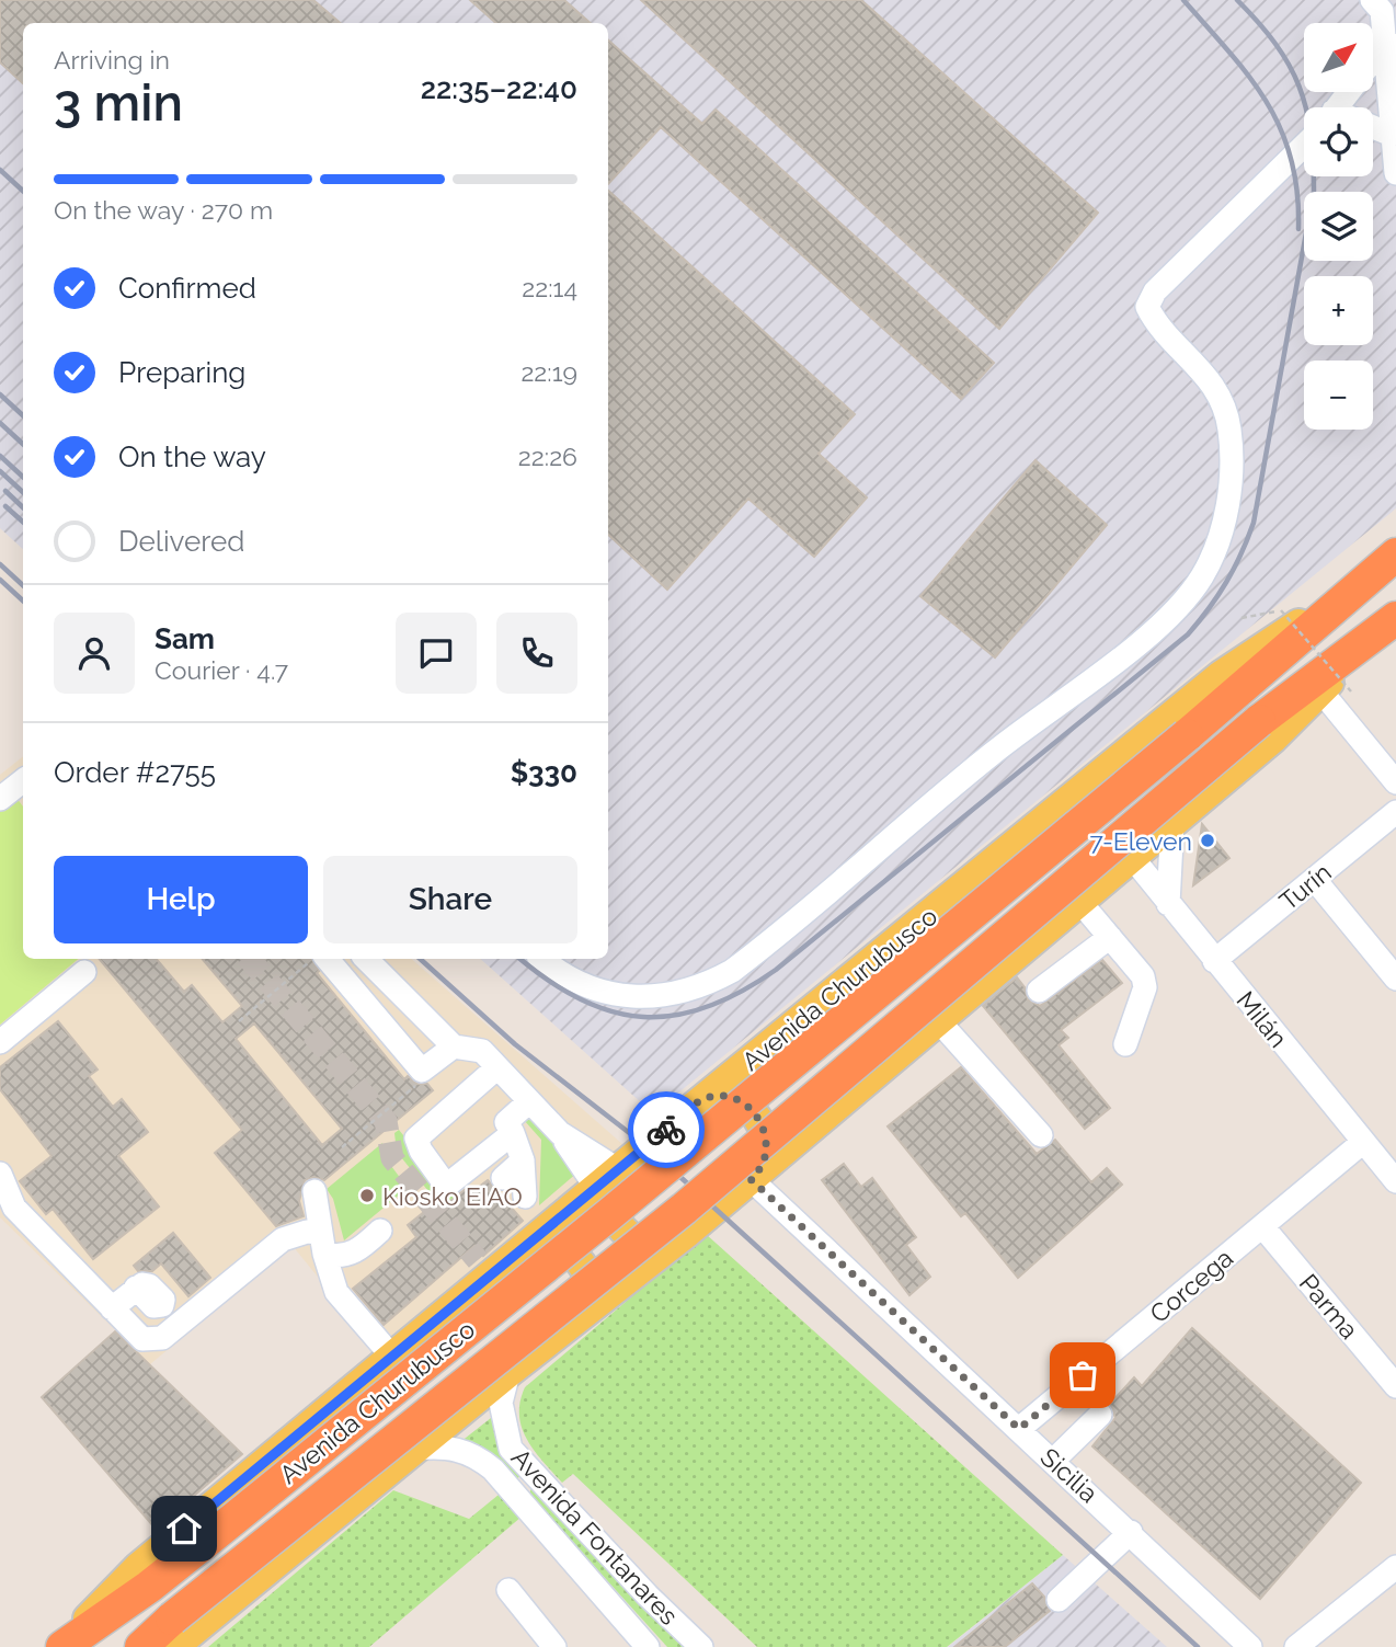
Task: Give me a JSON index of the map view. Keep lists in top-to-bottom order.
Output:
{
  "streets": {
    "highway": ["Avenida Churubusco"],
    "street": [
      "Turín",
      "Milán",
      "Corcega",
      "Parma",
      "Sicilia",
      "Avenida Fontanares"
    ]
  },
  "crossings": [
    ["Turín", "Milán"],
    ["Avenida Churubusco", "Milán"],
    ["Avenida Churubusco", "Sicilia"],
    ["Avenida Churubusco", "Avenida Fontanares"],
    ["Milán", "Corcega"],
    ["Corcega", "Parma"],
    ["Corcega", "Sicilia"]
  ],
  "places": ["7-Eleven", "Kiosko EIAO"],
  "north": "top right",
  "page": {
    "map_buttons": ["+", "−"],
    "heading": ["3 min", "Arriving in", "22:35–22:40"],
    "panel": [
      "Sam",
      "Courier · 4.7",
      "Order #2755",
      "$330"
    ],
    "bar": "On the way · 270 m",
    "list": [
      ["Confirmed", "22:14"],
      ["Preparing", "22:19"],
      ["On the way", "22:26"],
      "Delivered"
    ],
    "buttons": ["Help", "Share"]
  }
}
